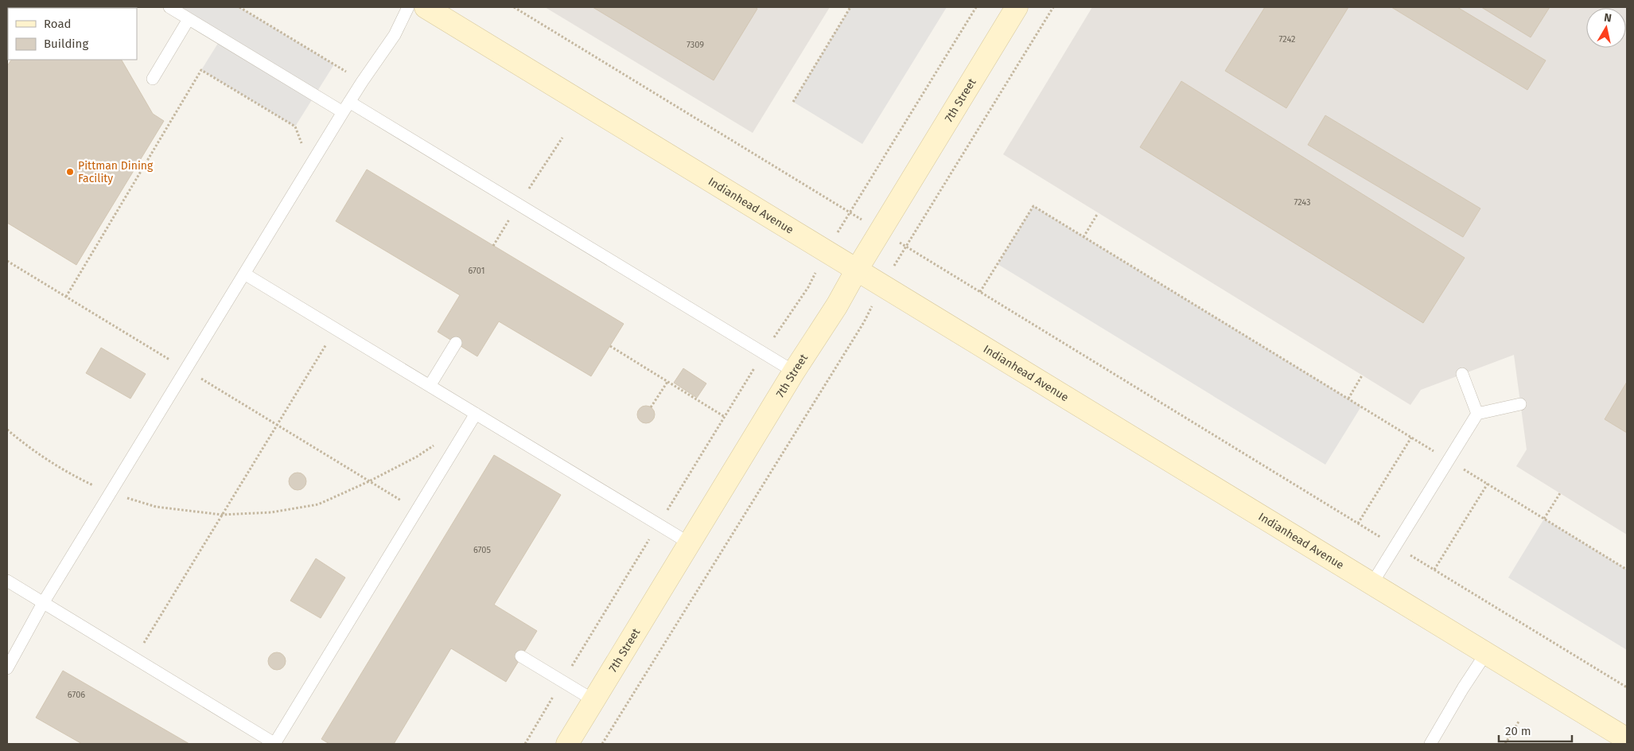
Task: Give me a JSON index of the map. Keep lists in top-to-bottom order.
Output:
{
  "streets": {
    "main road": ["7th Street", "Indianhead Avenue"]
  },
  "crossings": [
    ["7th Street", "Indianhead Avenue"]
  ],
  "places": ["Pittman Dining Facility"],
  "house_numbers": [
    "7242",
    "7309",
    "7243",
    "6701",
    "6705",
    "6706"
  ],
  "legend": ["Road", "Building"],
  "scale_bar": "20 m",
  "north": "top"
}
